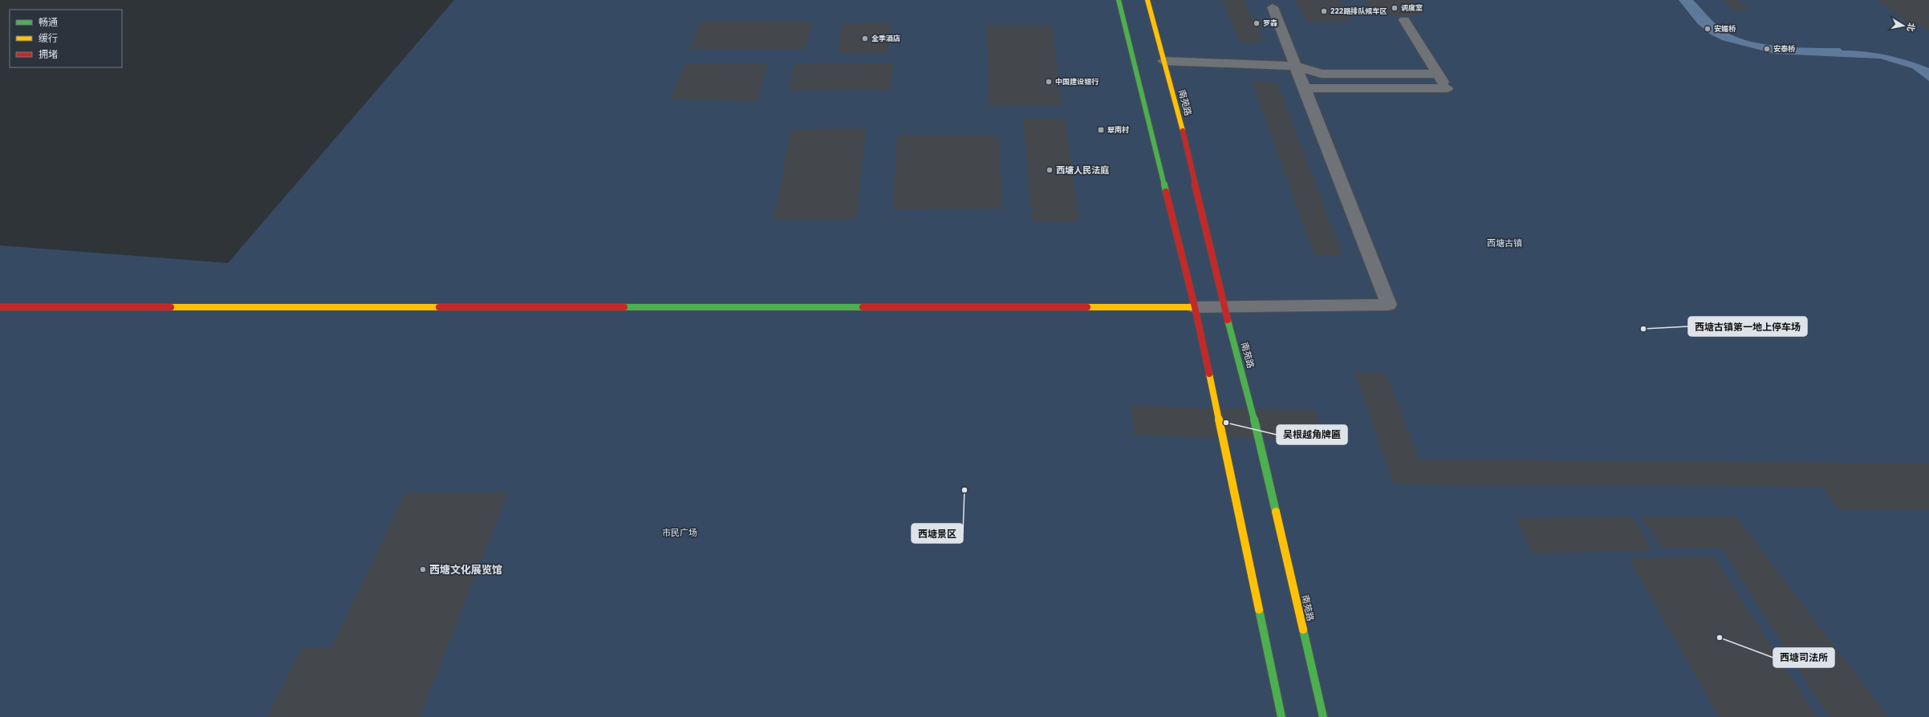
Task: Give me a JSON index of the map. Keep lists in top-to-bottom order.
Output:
{
  "streets": {
    "main road": ["南苑路"]
  },
  "parks": ["西塘古镇", "市民广场"],
  "places": {
    "other": [
      "调度室",
      "222路排队候车区",
      "罗森",
      "安媚桥",
      "全季酒店",
      "安泰桥",
      "中国建设银行",
      "西塘人民法庭",
      "西塘古镇第一地上停车场",
      "吴根越角牌匾",
      "西塘景区",
      "西塘文化展览馆",
      "西塘司法所"
    ],
    "transit": ["翠南村"]
  },
  "legend": ["畅通", "缓行", "拥堵"],
  "north": "right"
}
